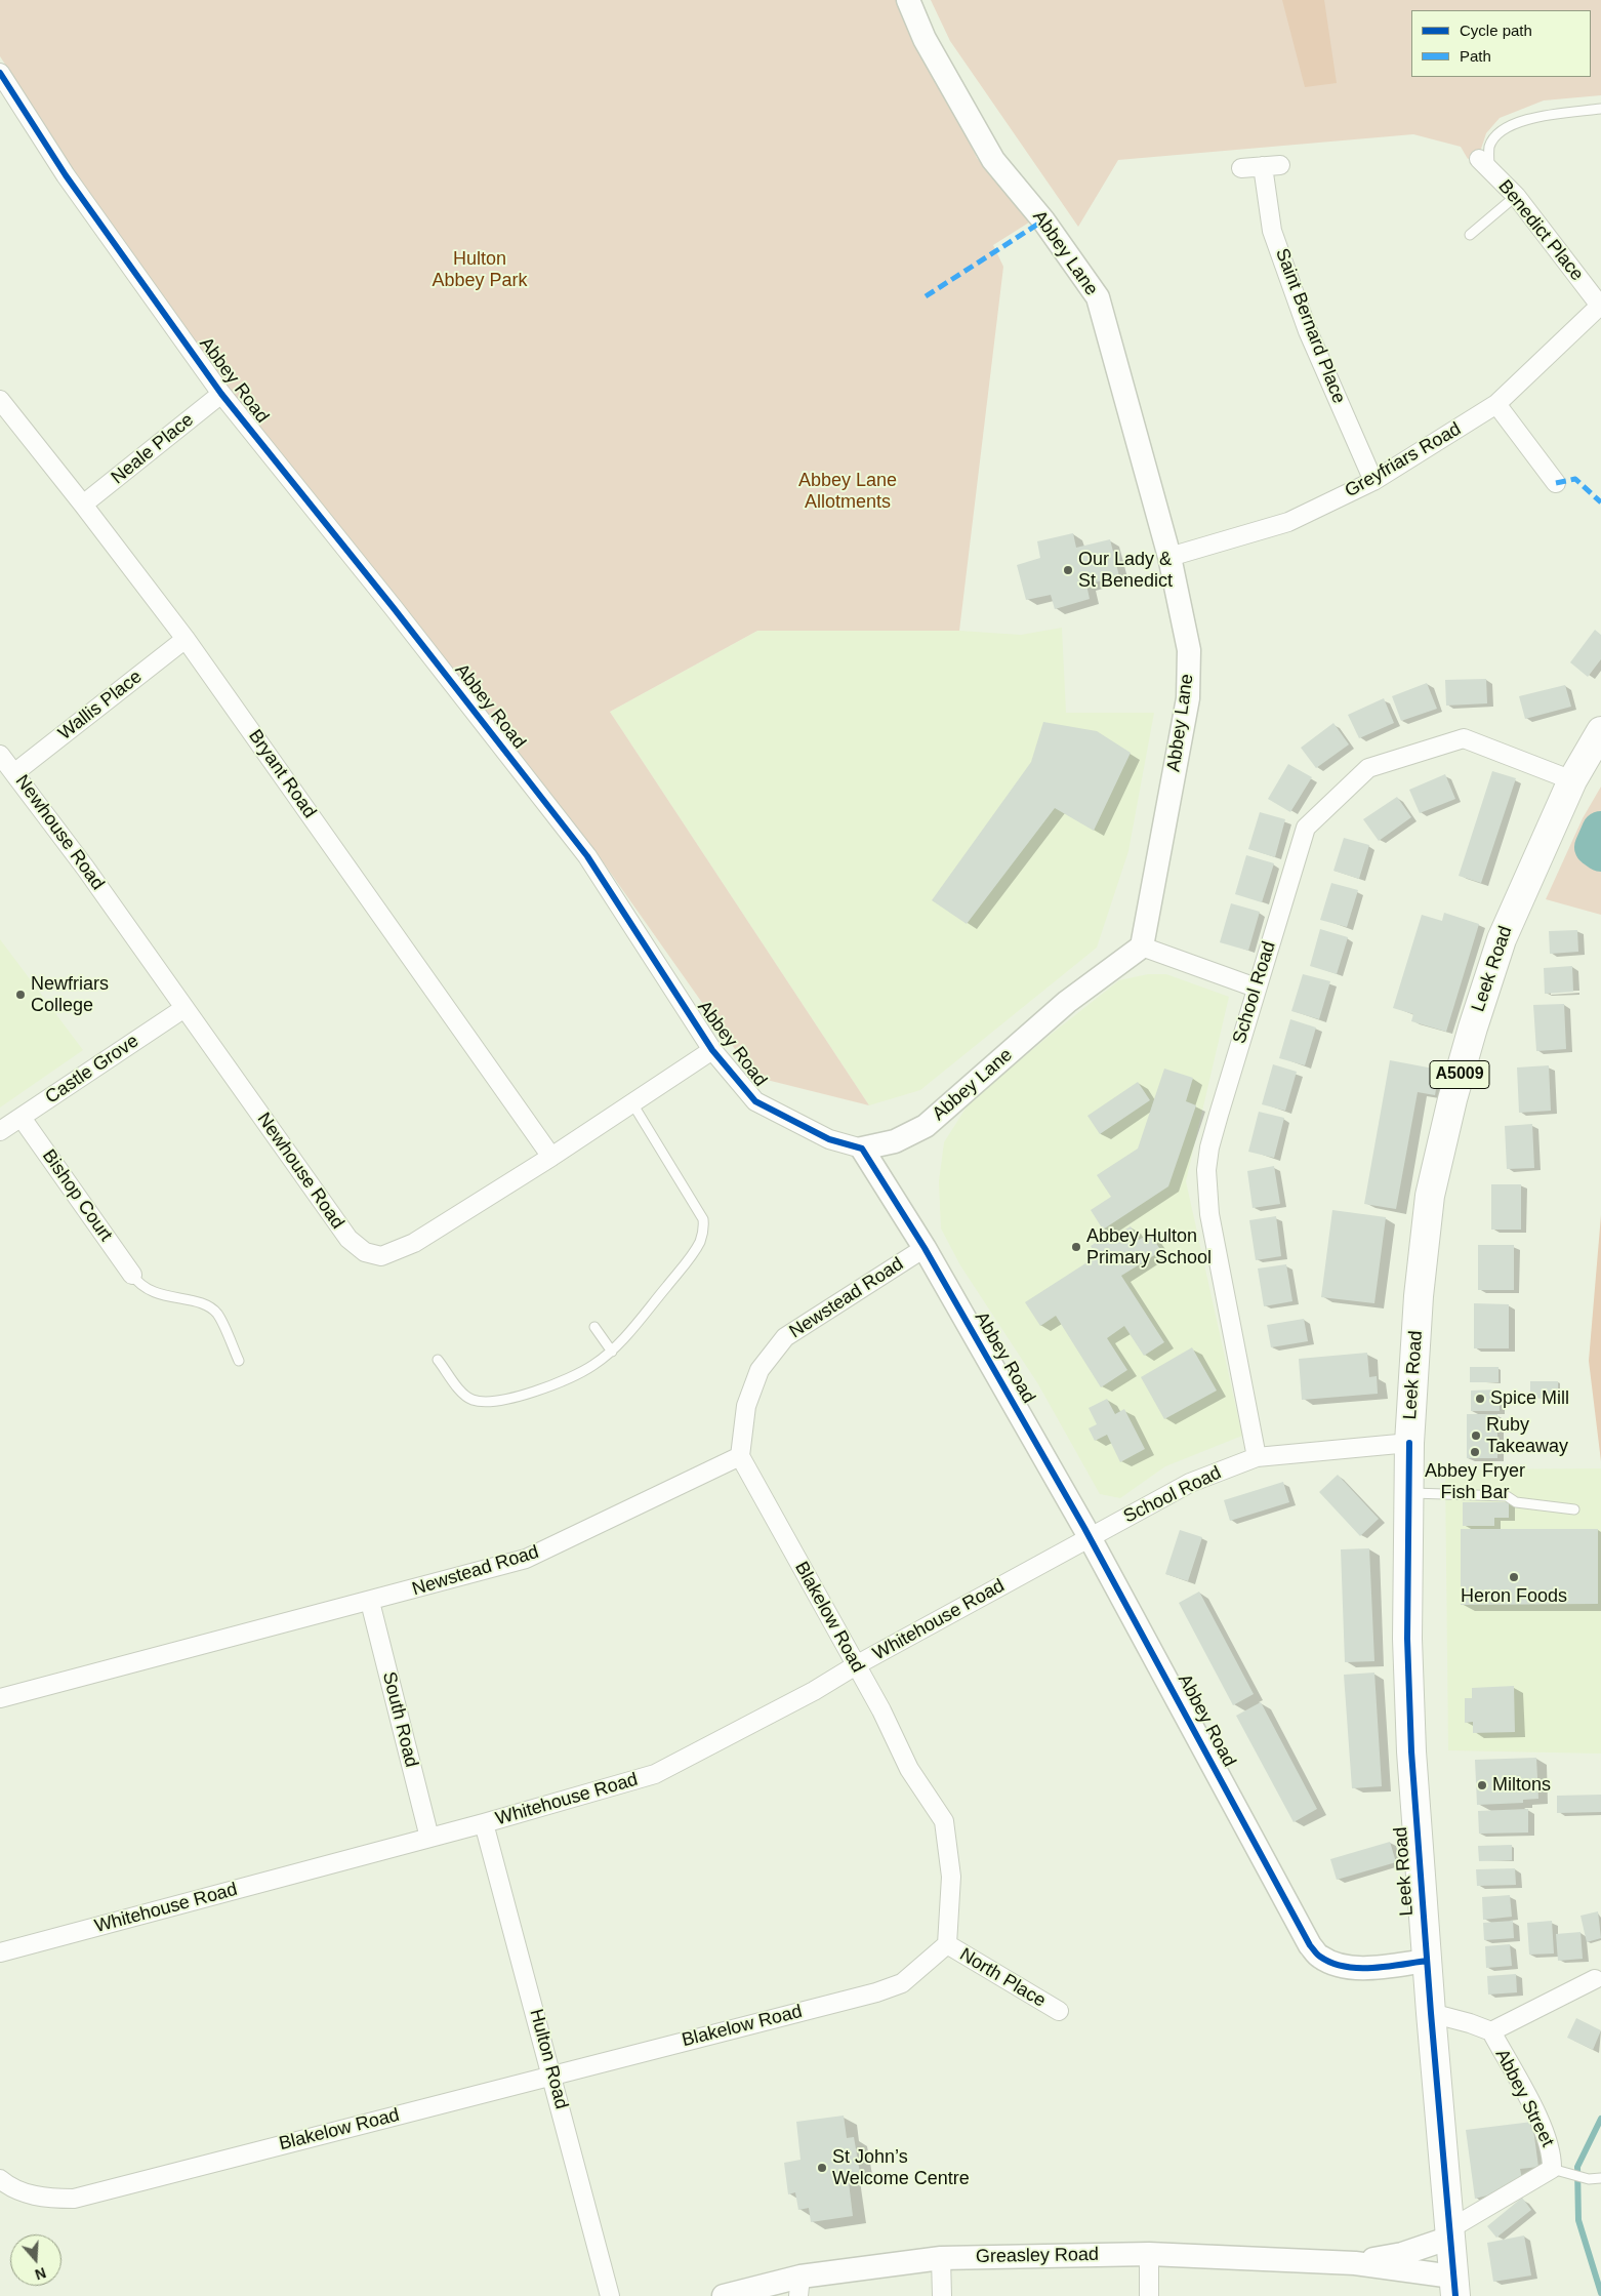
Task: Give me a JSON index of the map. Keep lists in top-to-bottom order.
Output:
{
  "streets": {
    "main road": ["Leek Road", "A5009"],
    "street": [
      "Benedict Place",
      "Abbey Lane",
      "Saint Bernard Place",
      "Abbey Road",
      "Neale Place",
      "Greyfriars Road",
      "Wallis Place",
      "Bryant Road",
      "Newhouse Road",
      "School Road",
      "Castle Grove",
      "Bishop Court",
      "Newstead Road",
      "Blakelow Road",
      "Whitehouse Road",
      "South Road",
      "North Place",
      "Hulton Road",
      "Abbey Street",
      "Greasley Road"
    ]
  },
  "crossings": [
    ["Benedict Place", "Greyfriars Road"],
    ["Abbey Lane", "Abbey Road"],
    ["Abbey Lane", "Greyfriars Road"],
    ["Saint Bernard Place", "Greyfriars Road"],
    ["Abbey Road", "Neale Place"],
    ["Abbey Road", "Newhouse Road"],
    ["Abbey Road", "Leek Road"],
    ["Abbey Road", "School Road"],
    ["Abbey Road", "Newstead Road"],
    ["Abbey Road", "Whitehouse Road"],
    ["Neale Place", "Bryant Road"],
    ["Wallis Place", "Bryant Road"],
    ["Wallis Place", "Newhouse Road"],
    ["Bryant Road", "Newhouse Road"],
    ["Newhouse Road", "Castle Grove"],
    ["Leek Road", "School Road"],
    ["Leek Road", "Abbey Street"],
    ["Leek Road", "Greasley Road"],
    ["School Road", "Whitehouse Road"],
    ["Castle Grove", "Bishop Court"],
    ["Newstead Road", "Blakelow Road"],
    ["Newstead Road", "South Road"],
    ["Blakelow Road", "Whitehouse Road"],
    ["Blakelow Road", "North Place"],
    ["Blakelow Road", "Hulton Road"],
    ["Whitehouse Road", "South Road"],
    ["Whitehouse Road", "Hulton Road"],
    ["Abbey Street", "Greasley Road"]
  ],
  "parks": ["Hulton Abbey Park", "Abbey Lane Allotments"],
  "places": [
    "Our Lady & St Benedict",
    "Newfriars College",
    "Abbey Hulton Primary School",
    "Spice Mill",
    "Ruby Takeaway",
    "Abbey Fryer Fish Bar",
    "Heron Foods",
    "Miltons",
    "St John’s Welcome Centre"
  ],
  "legend": ["Cycle path", "Path"],
  "north": "bottom"
}
